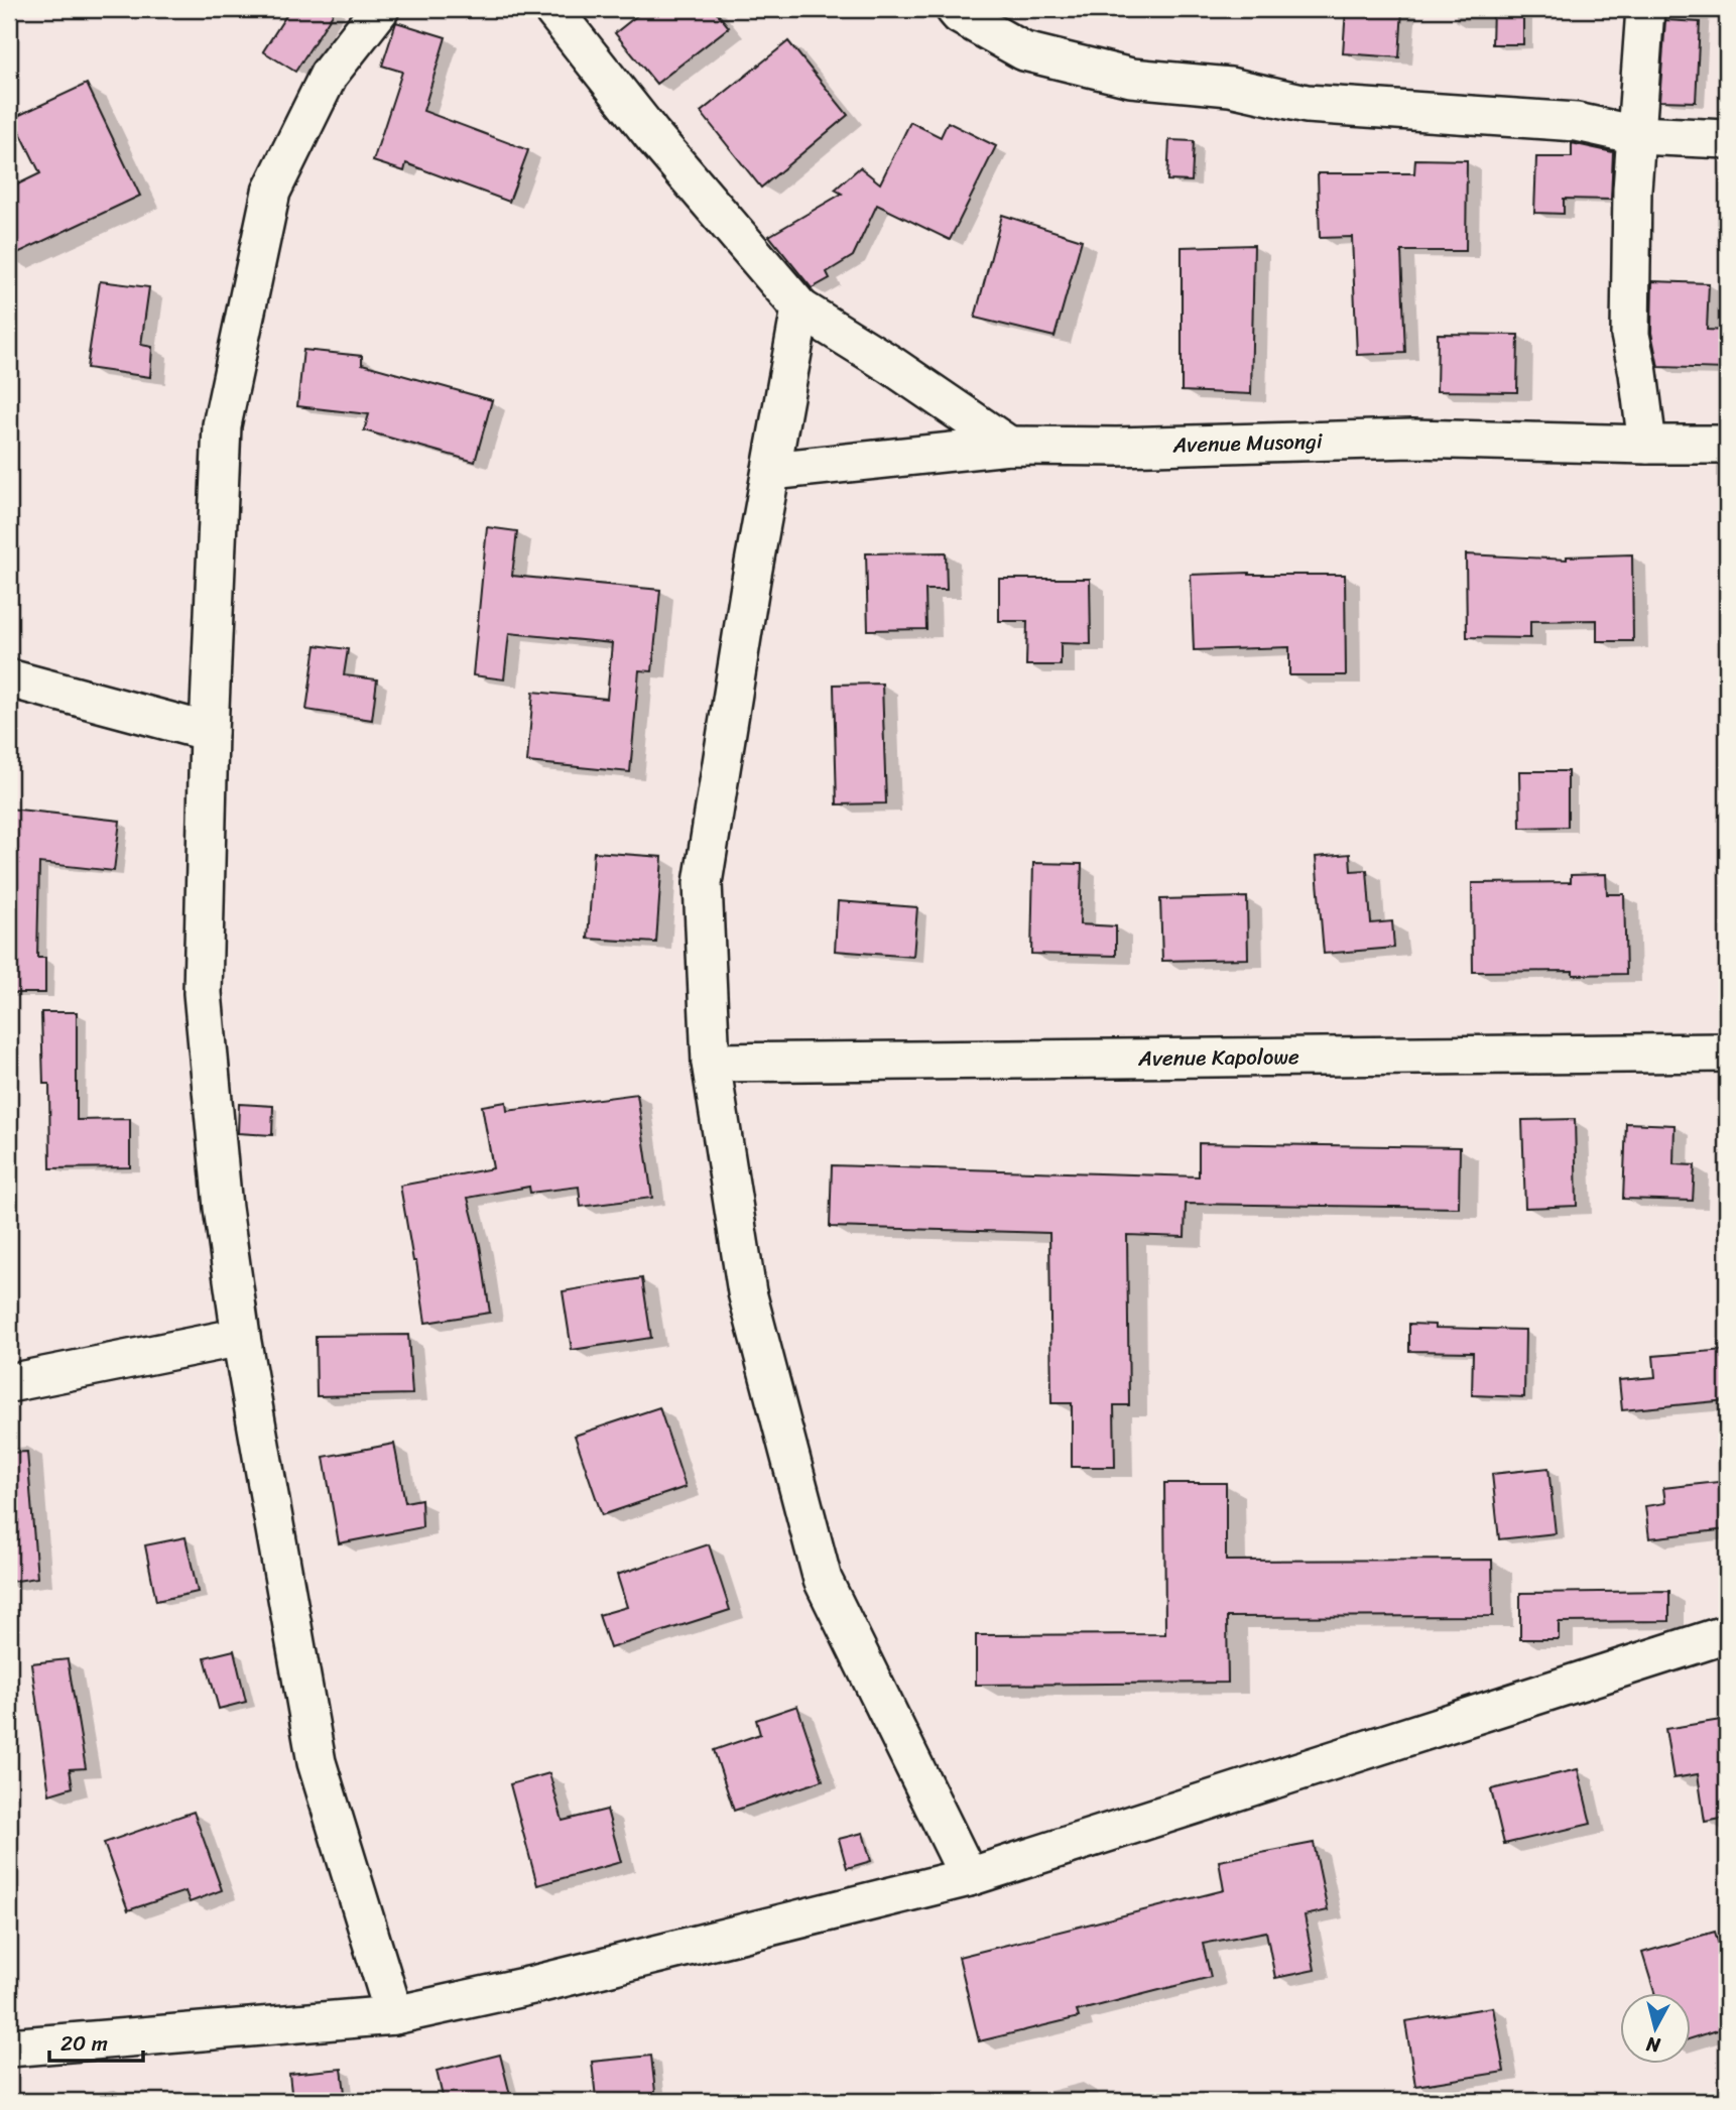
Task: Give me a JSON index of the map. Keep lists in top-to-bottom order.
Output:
{
  "streets": {
    "street": ["Avenue Musongi", "Avenue Kapolowe"]
  },
  "scale_bar": "20 m",
  "north": "bottom"
}
